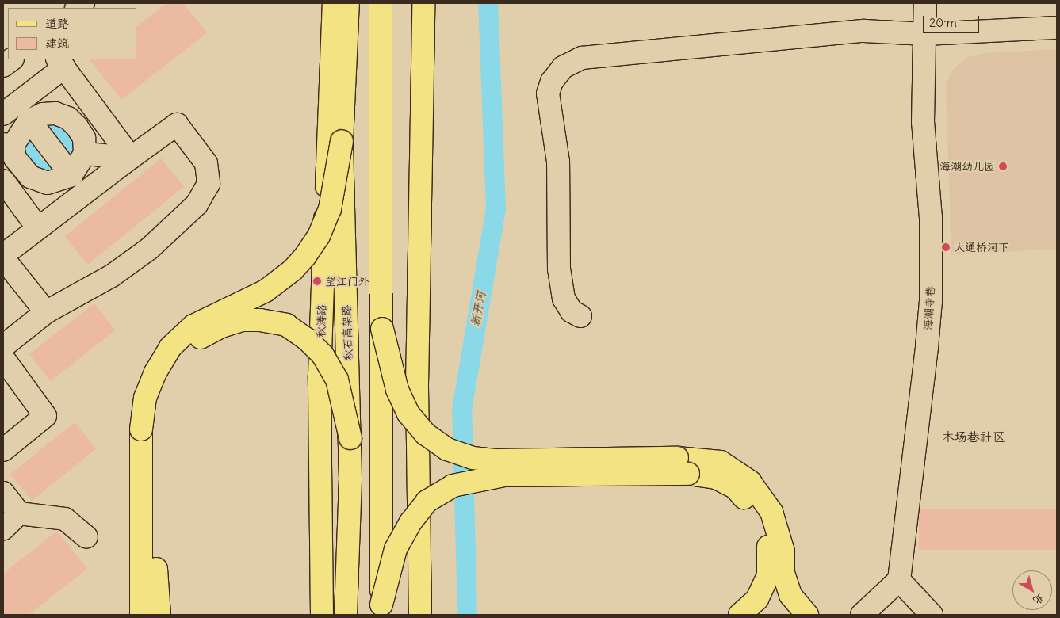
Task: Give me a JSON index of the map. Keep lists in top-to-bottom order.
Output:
{
  "streets": {
    "main road": ["秋涛路", "秋石高架路"],
    "street": ["海潮寺巷"]
  },
  "districts": ["木场巷社区"],
  "water": ["新开河"],
  "places": ["海潮幼儿园", "大通桥河下", "望江门外"],
  "legend": ["道路", "建筑"],
  "scale_bar": "20 m",
  "north": "bottom right"
}
